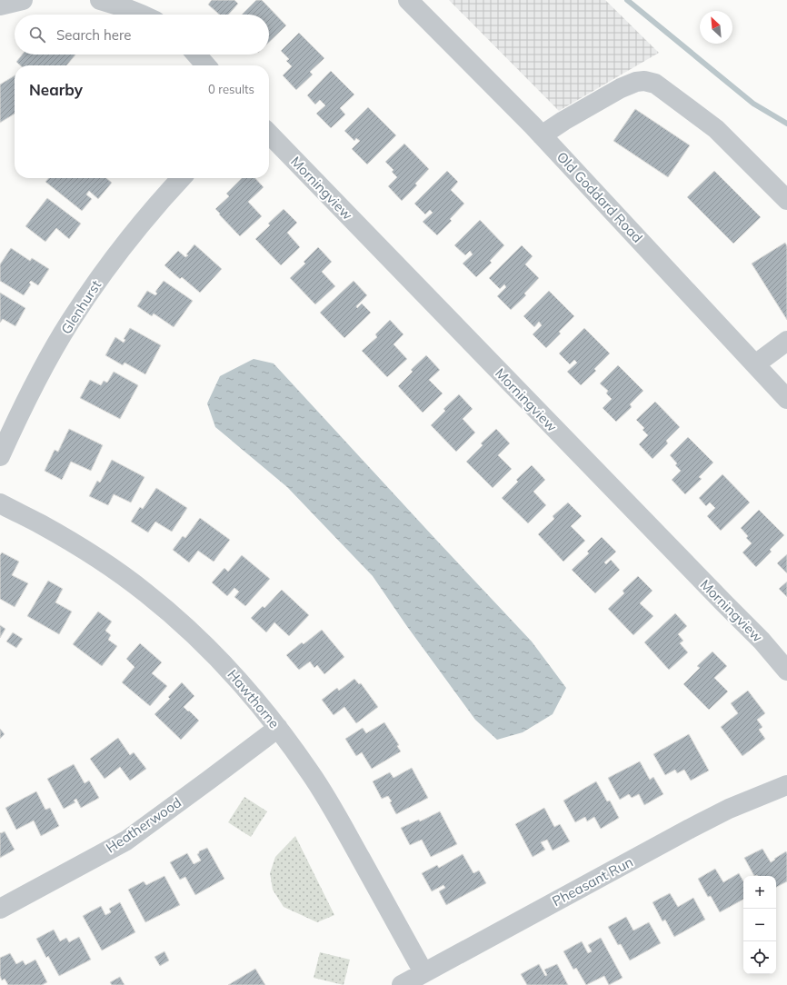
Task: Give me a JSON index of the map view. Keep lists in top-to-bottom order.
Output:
{
  "streets": {
    "street": [
      "Morningview",
      "Old Goddard Road",
      "Glenhurst",
      "Hawthorne",
      "Heatherwood",
      "Pheasant Run"
    ]
  },
  "crossings": [
    ["Hawthorne", "Heatherwood"],
    ["Hawthorne", "Pheasant Run"]
  ],
  "north": "top left",
  "page": {
    "search": "Search here",
    "heading": ["Nearby", "0 results"],
    "map_buttons": ["+", "−"]
  }
}
